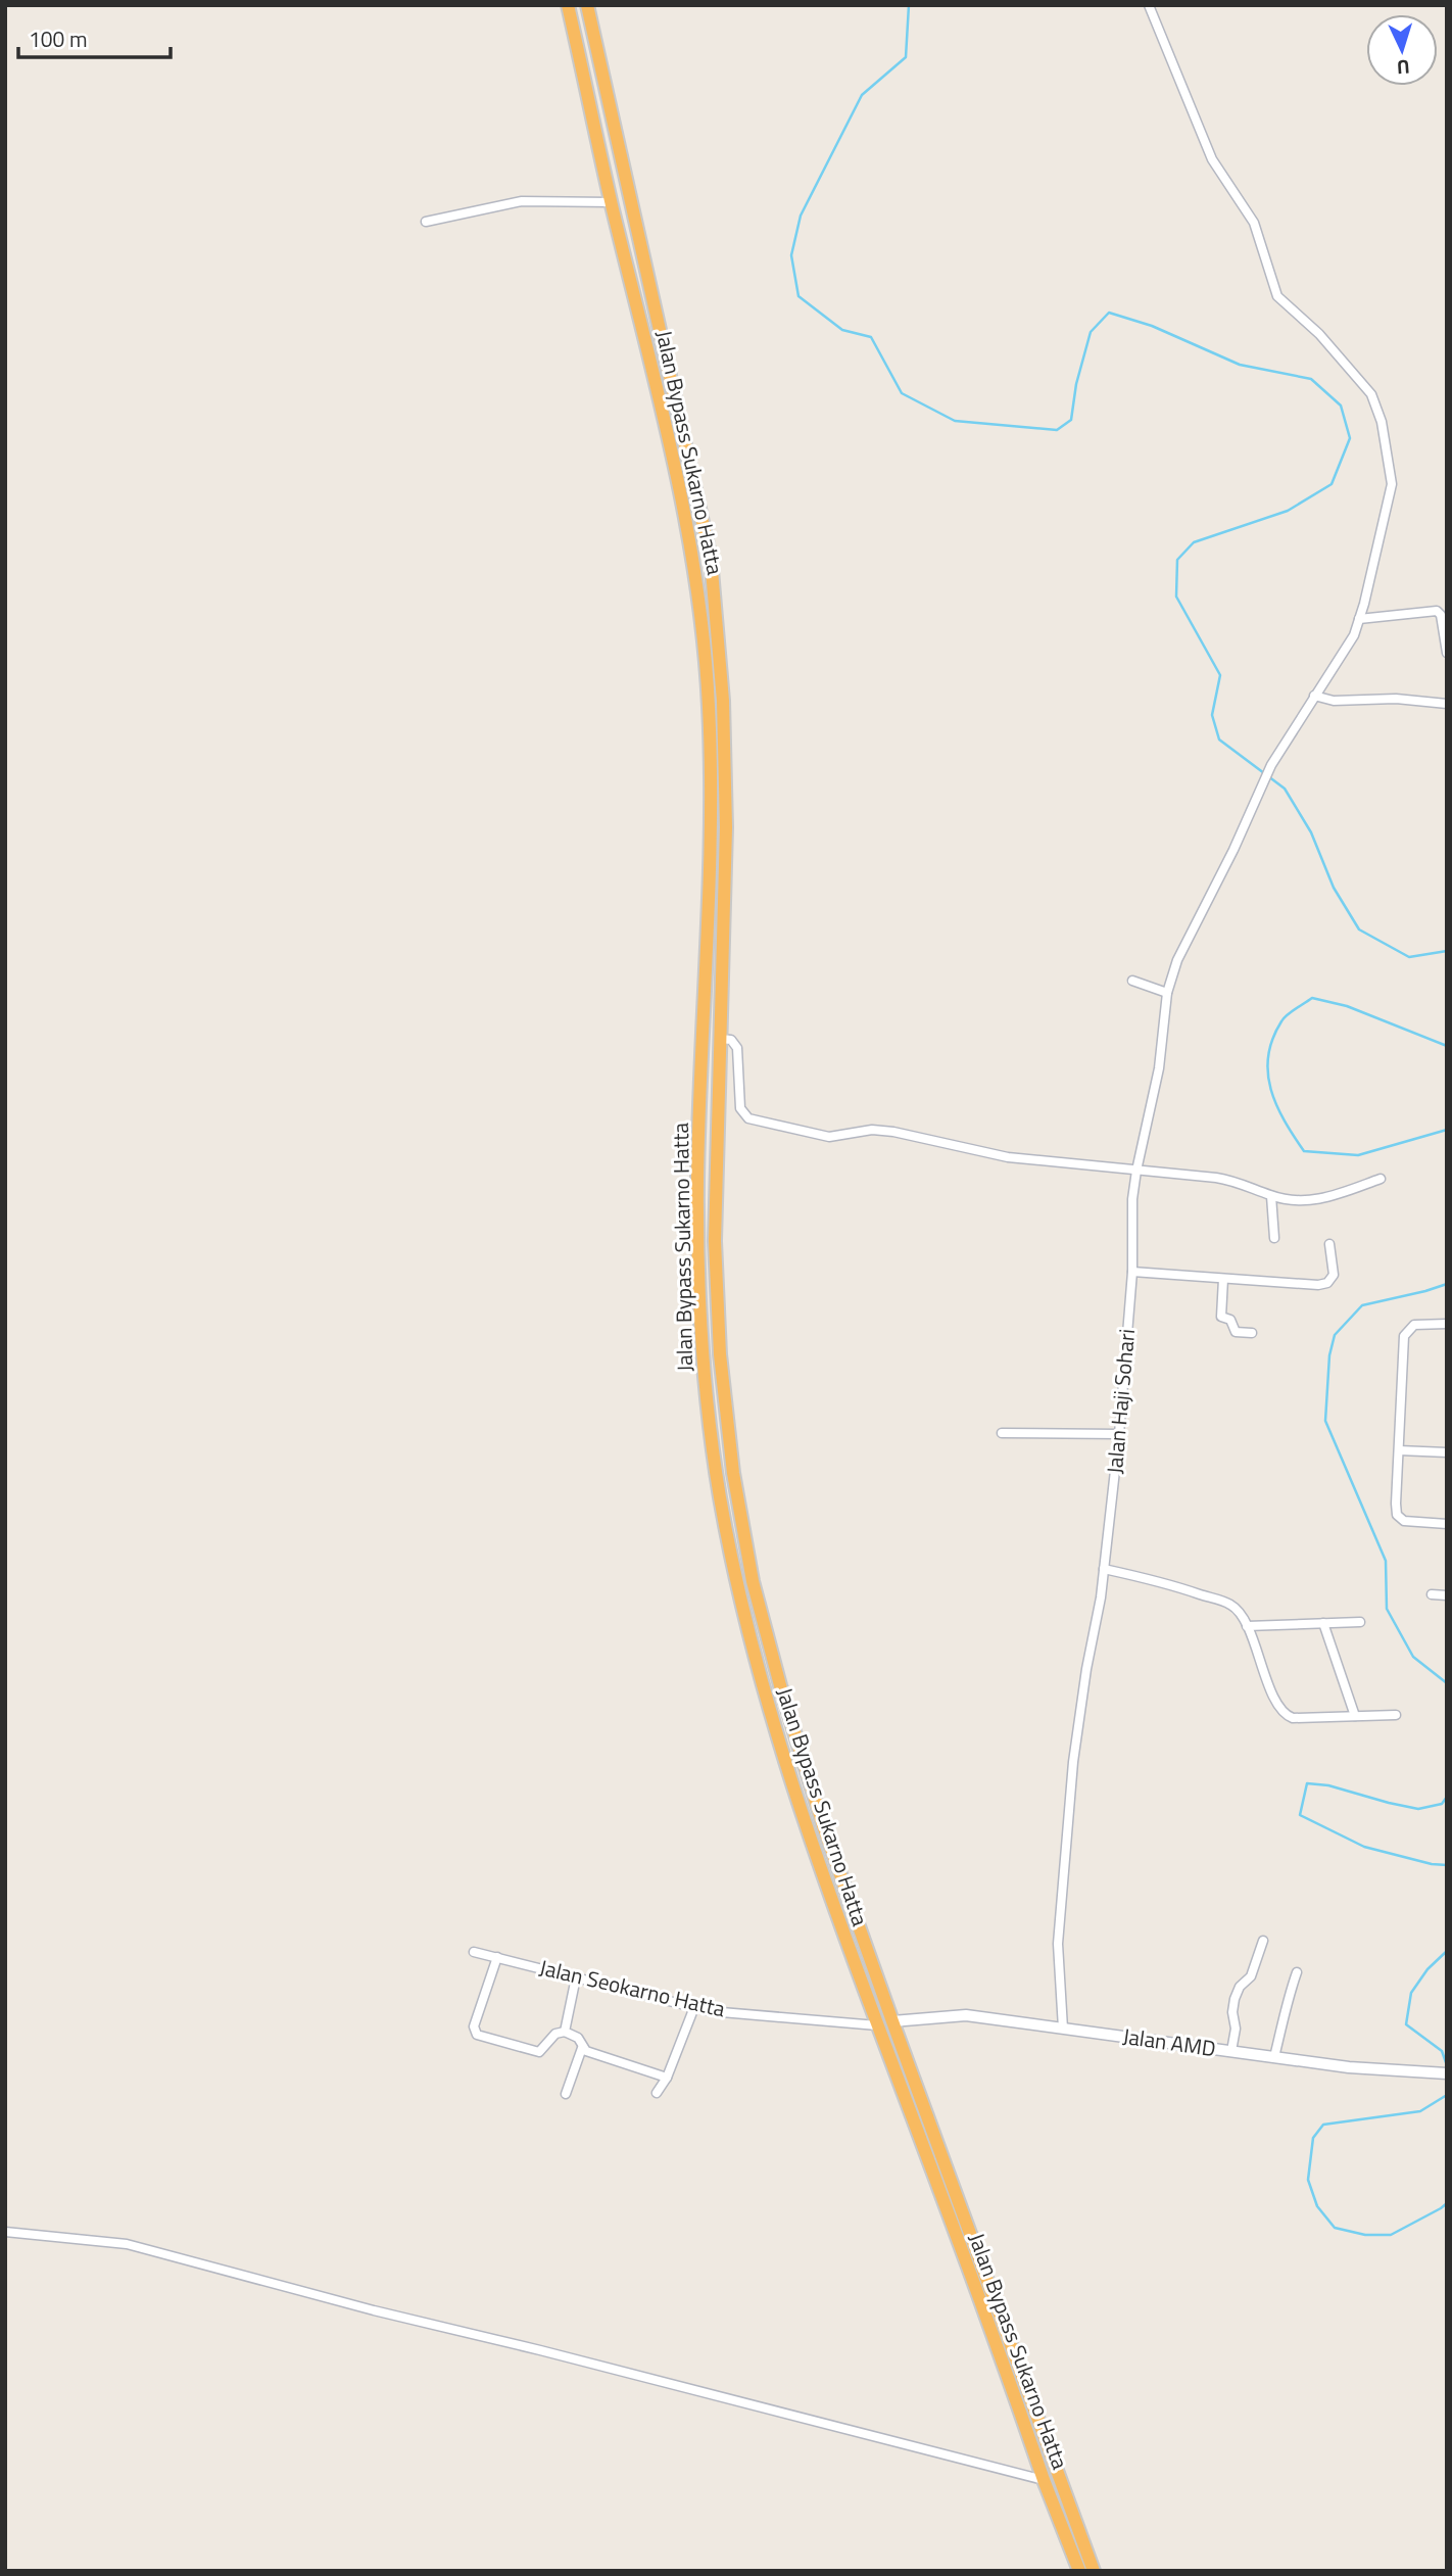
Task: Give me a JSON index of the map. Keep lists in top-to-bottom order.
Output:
{
  "streets": {
    "highway": ["Jalan Bypass Sukarno Hatta"],
    "street": ["Jalan Haji Sohari", "Jalan Seokarno Hatta", "Jalan AMD"]
  },
  "crossings": [
    ["Jalan Bypass Sukarno Hatta", "Jalan Seokarno Hatta"],
    ["Jalan Bypass Sukarno Hatta", "Jalan AMD"],
    ["Jalan Haji Sohari", "Jalan AMD"]
  ],
  "scale_bar": "100 m",
  "north": "bottom"
}
